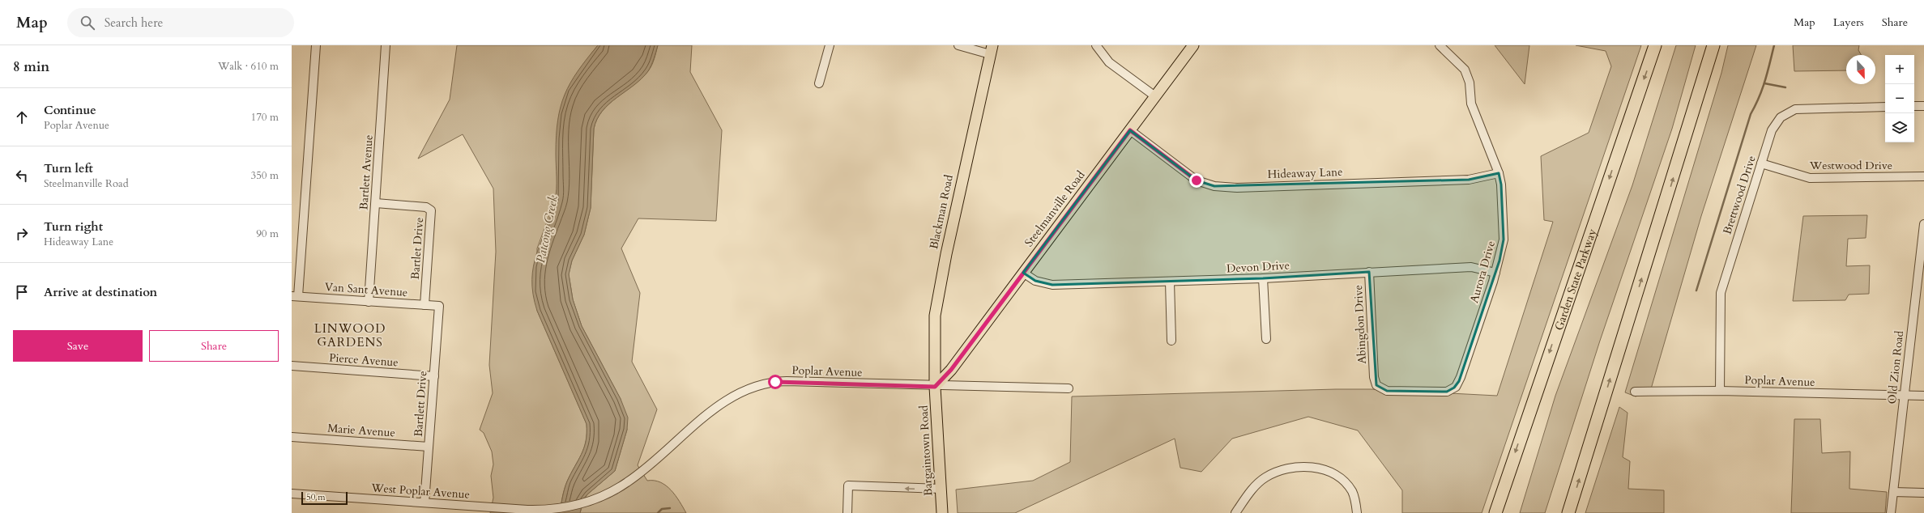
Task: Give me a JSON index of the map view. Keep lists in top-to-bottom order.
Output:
{
  "streets": {
    "highway": ["Garden State Parkway"],
    "main road": ["Steelmanville Road", "Blackman Road", "Bargaintown Road"],
    "street": [
      "Westwood Drive",
      "Bartlett Avenue",
      "Hideaway Lane",
      "Brettwood Drive",
      "Bartlet Drive",
      "Devon Drive",
      "Aurora Drive",
      "Van Sant Avenue",
      "Abingdon Drive",
      "Pierce Avenue",
      "Old Zion Road",
      "Poplar Avenue",
      "Bartlett Drive",
      "Marie Avenue",
      "West Poplar Avenue"
    ]
  },
  "crossings": [
    ["Westwood Drive", "Brettwood Drive"],
    ["Bartlett Avenue", "Bartlet Drive"],
    ["Bartlett Avenue", "Van Sant Avenue"],
    ["Hideaway Lane", "Steelmanville Road"],
    ["Hideaway Lane", "Aurora Drive"],
    ["Brettwood Drive", "Poplar Avenue"],
    ["Steelmanville Road", "Blackman Road"],
    ["Steelmanville Road", "Devon Drive"],
    ["Steelmanville Road", "Poplar Avenue"],
    ["Steelmanville Road", "Bargaintown Road"],
    ["Blackman Road", "Poplar Avenue"],
    ["Blackman Road", "Bargaintown Road"],
    ["Bartlet Drive", "Van Sant Avenue"],
    ["Devon Drive", "Aurora Drive"],
    ["Devon Drive", "Abingdon Drive"],
    ["Aurora Drive", "Abingdon Drive"],
    ["Van Sant Avenue", "Bartlett Drive"],
    ["Pierce Avenue", "Bartlett Drive"],
    ["Old Zion Road", "Poplar Avenue"],
    ["Poplar Avenue", "Bargaintown Road"],
    ["Poplar Avenue", "West Poplar Avenue"],
    ["Bartlett Drive", "Marie Avenue"],
    ["Bartlett Drive", "West Poplar Avenue"]
  ],
  "districts": ["LINWOOD GARDENS"],
  "water": ["Patcong Creek"],
  "scale_bar": "50 m",
  "north": "bottom",
  "page": {
    "header": "Map",
    "search": "Search here",
    "nav": ["Map", "Layers", "Share"],
    "heading": ["8 min", "Walk · 610 m"],
    "map_buttons": ["+", "−"],
    "list": [
      ["Continue", "Poplar Avenue", "170 m"],
      ["Turn left", "Steelmanville Road", "350 m"],
      ["Turn right", "Hideaway Lane", "90 m"],
      "Arrive at destination"
    ],
    "buttons": ["Save", "Share"],
    "scale": "50 m"
  }
}
